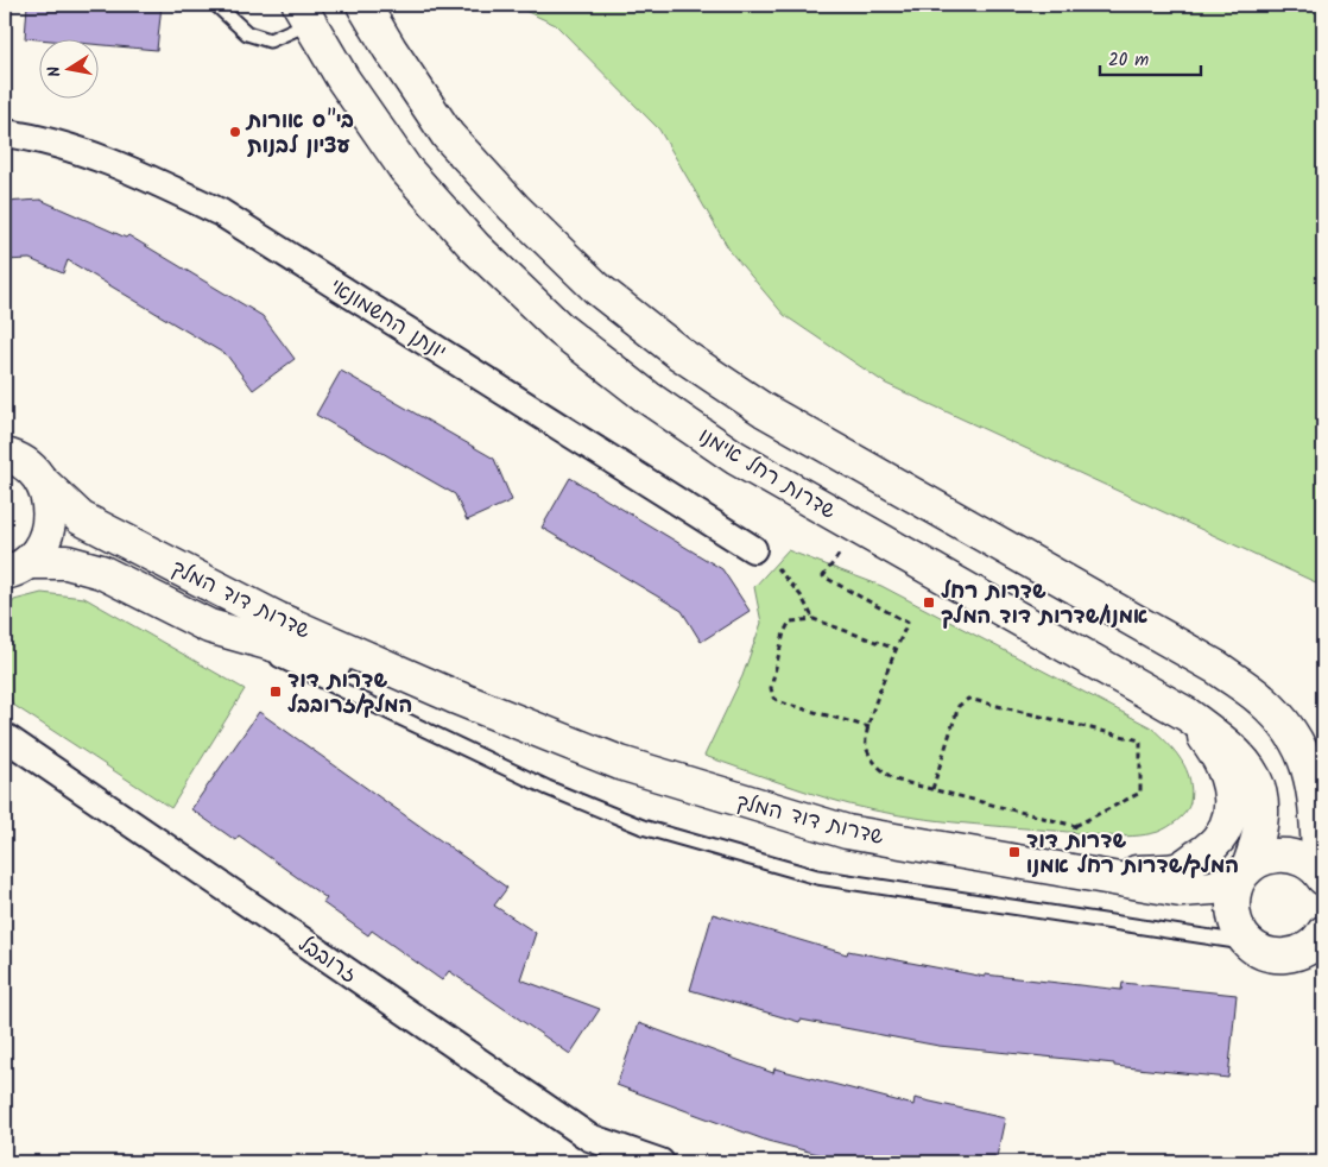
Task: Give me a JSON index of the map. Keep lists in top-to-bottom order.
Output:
{
  "streets": {
    "street": [
      "יונתן החשמונאי",
      "שדרות רחל אימנו",
      "שדרות דוד המלך",
      "זרובבל"
    ]
  },
  "crossings": [
    ["שדרות רחל אימנו", "שדרות דוד המלך"]
  ],
  "places": {
    "other": ["בי\"ס אורות עציון לבנות"],
    "transit": ["שדרות רחל אמנו/שדרות דוד המלך", "שדרות דוד המלך/זרובבל", "שדרות דוד המלך/שדרות רחל אמנו"]
  },
  "scale_bar": "20 m",
  "north": "left"
}
